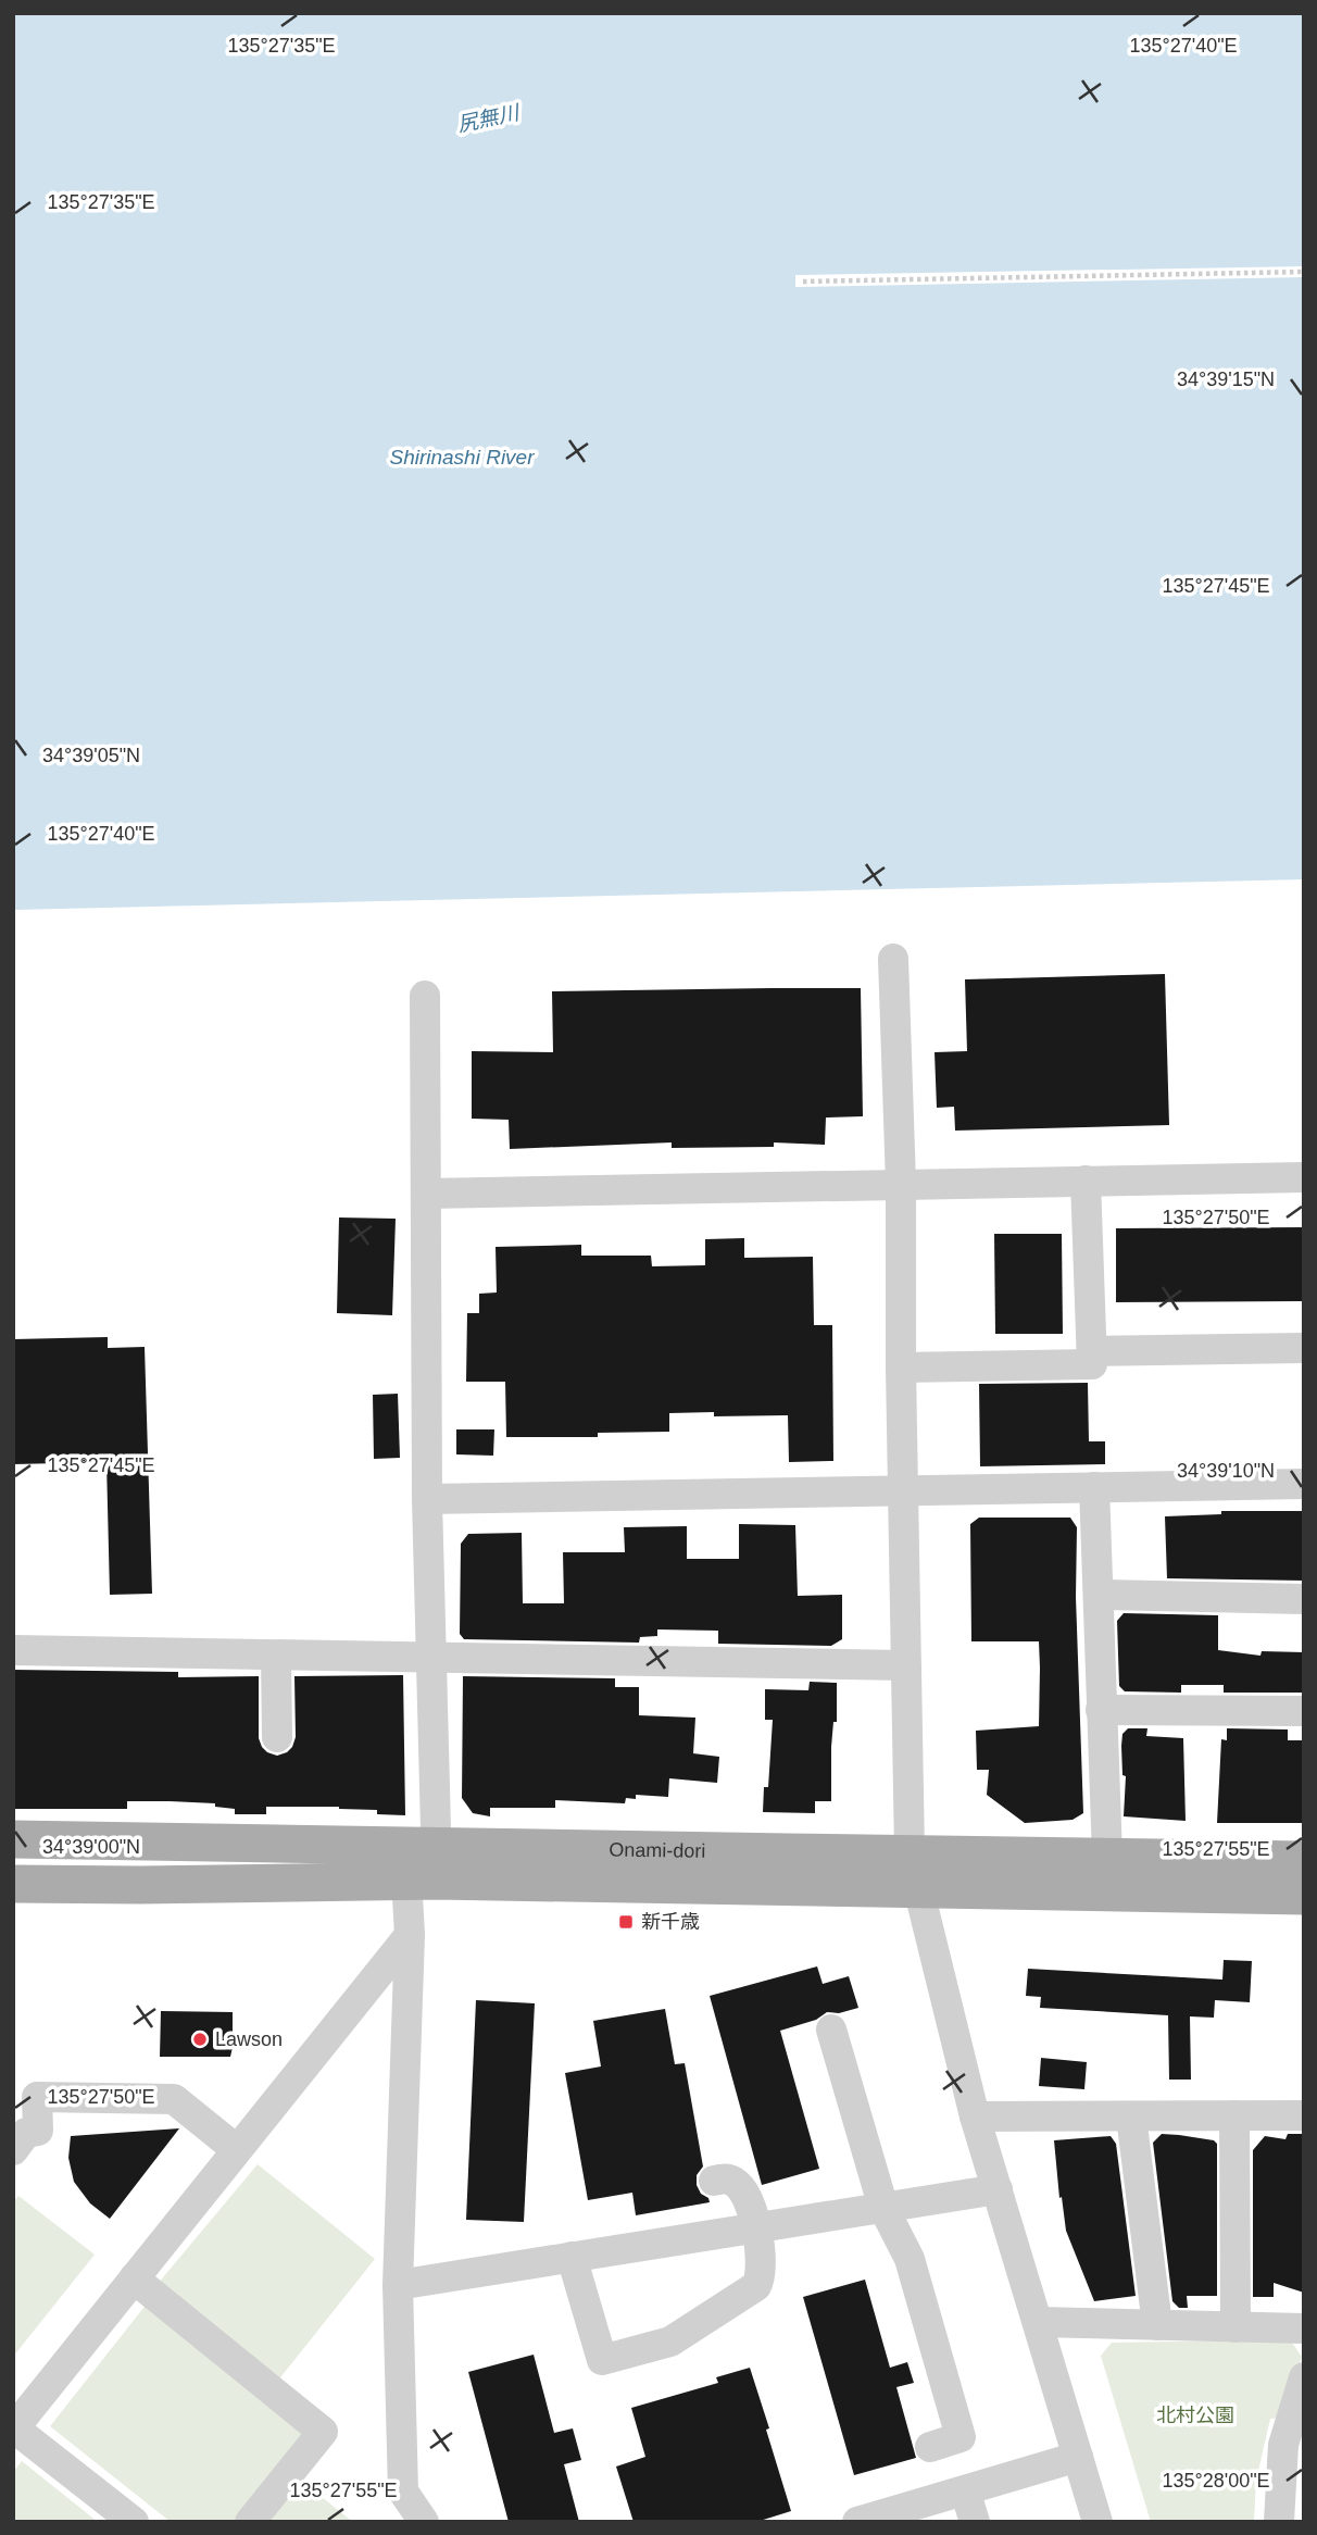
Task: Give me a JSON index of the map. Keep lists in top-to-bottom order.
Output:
{
  "streets": {
    "main road": ["Onami-dori"]
  },
  "water": ["尻無川", "Shirinashi River"],
  "parks": ["北村公園"],
  "places": {
    "transit": ["新千歳"],
    "other": ["Lawson"]
  },
  "coordinates": [
    "135°27'35\"E",
    "135°27'40\"E",
    "34°39'15\"N",
    "135°27'45\"E",
    "34°39'05\"N",
    "135°27'50\"E",
    "34°39'10\"N",
    "34°39'00\"N",
    "135°27'55\"E",
    "135°28'00\"E"
  ]
}
